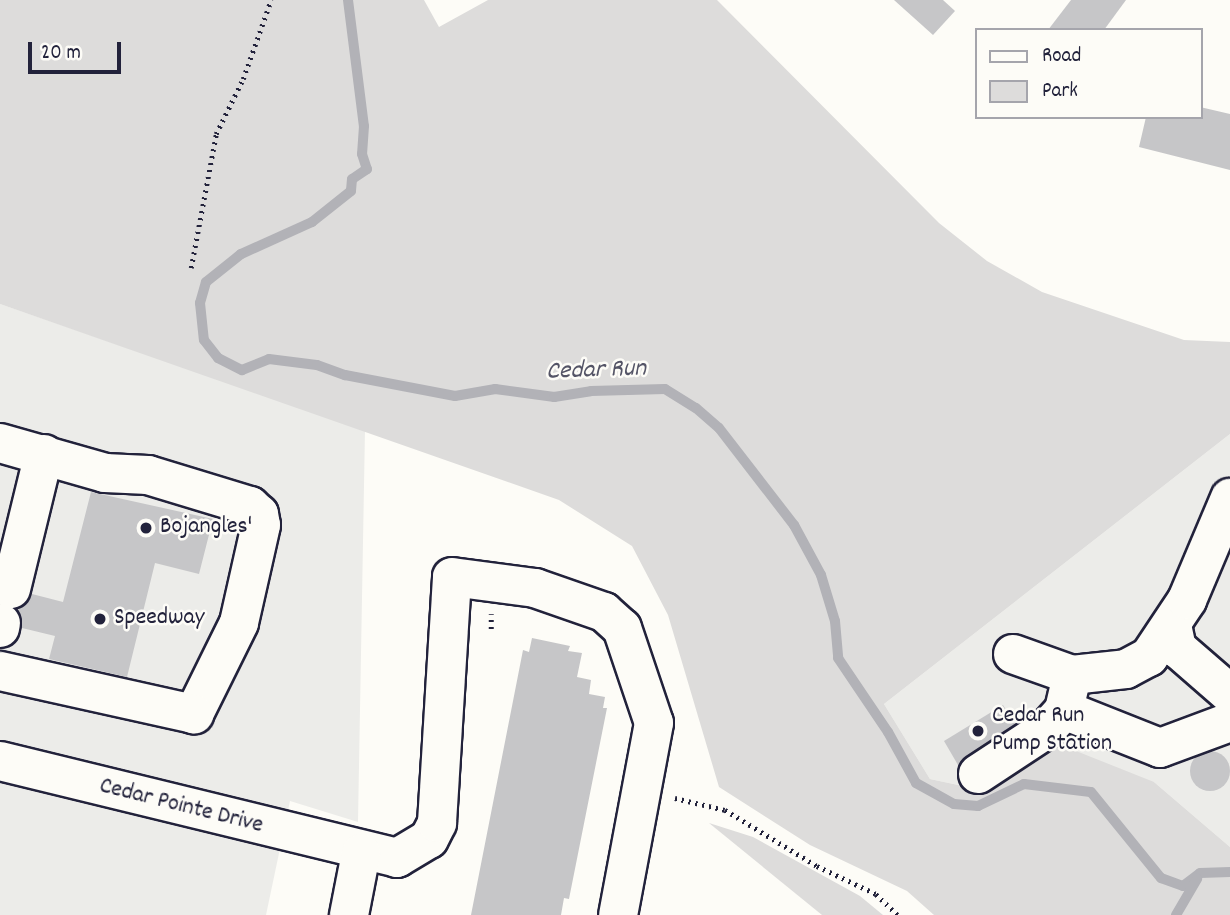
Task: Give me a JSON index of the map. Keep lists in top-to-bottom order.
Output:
{
  "streets": {
    "street": ["Cedar Pointe Drive"]
  },
  "water": ["Cedar Run"],
  "places": ["Bojangles'", "Speedway", "Cedar Run Pump Station"],
  "legend": ["Road", "Park"],
  "scale_bar": "20 m"
}
